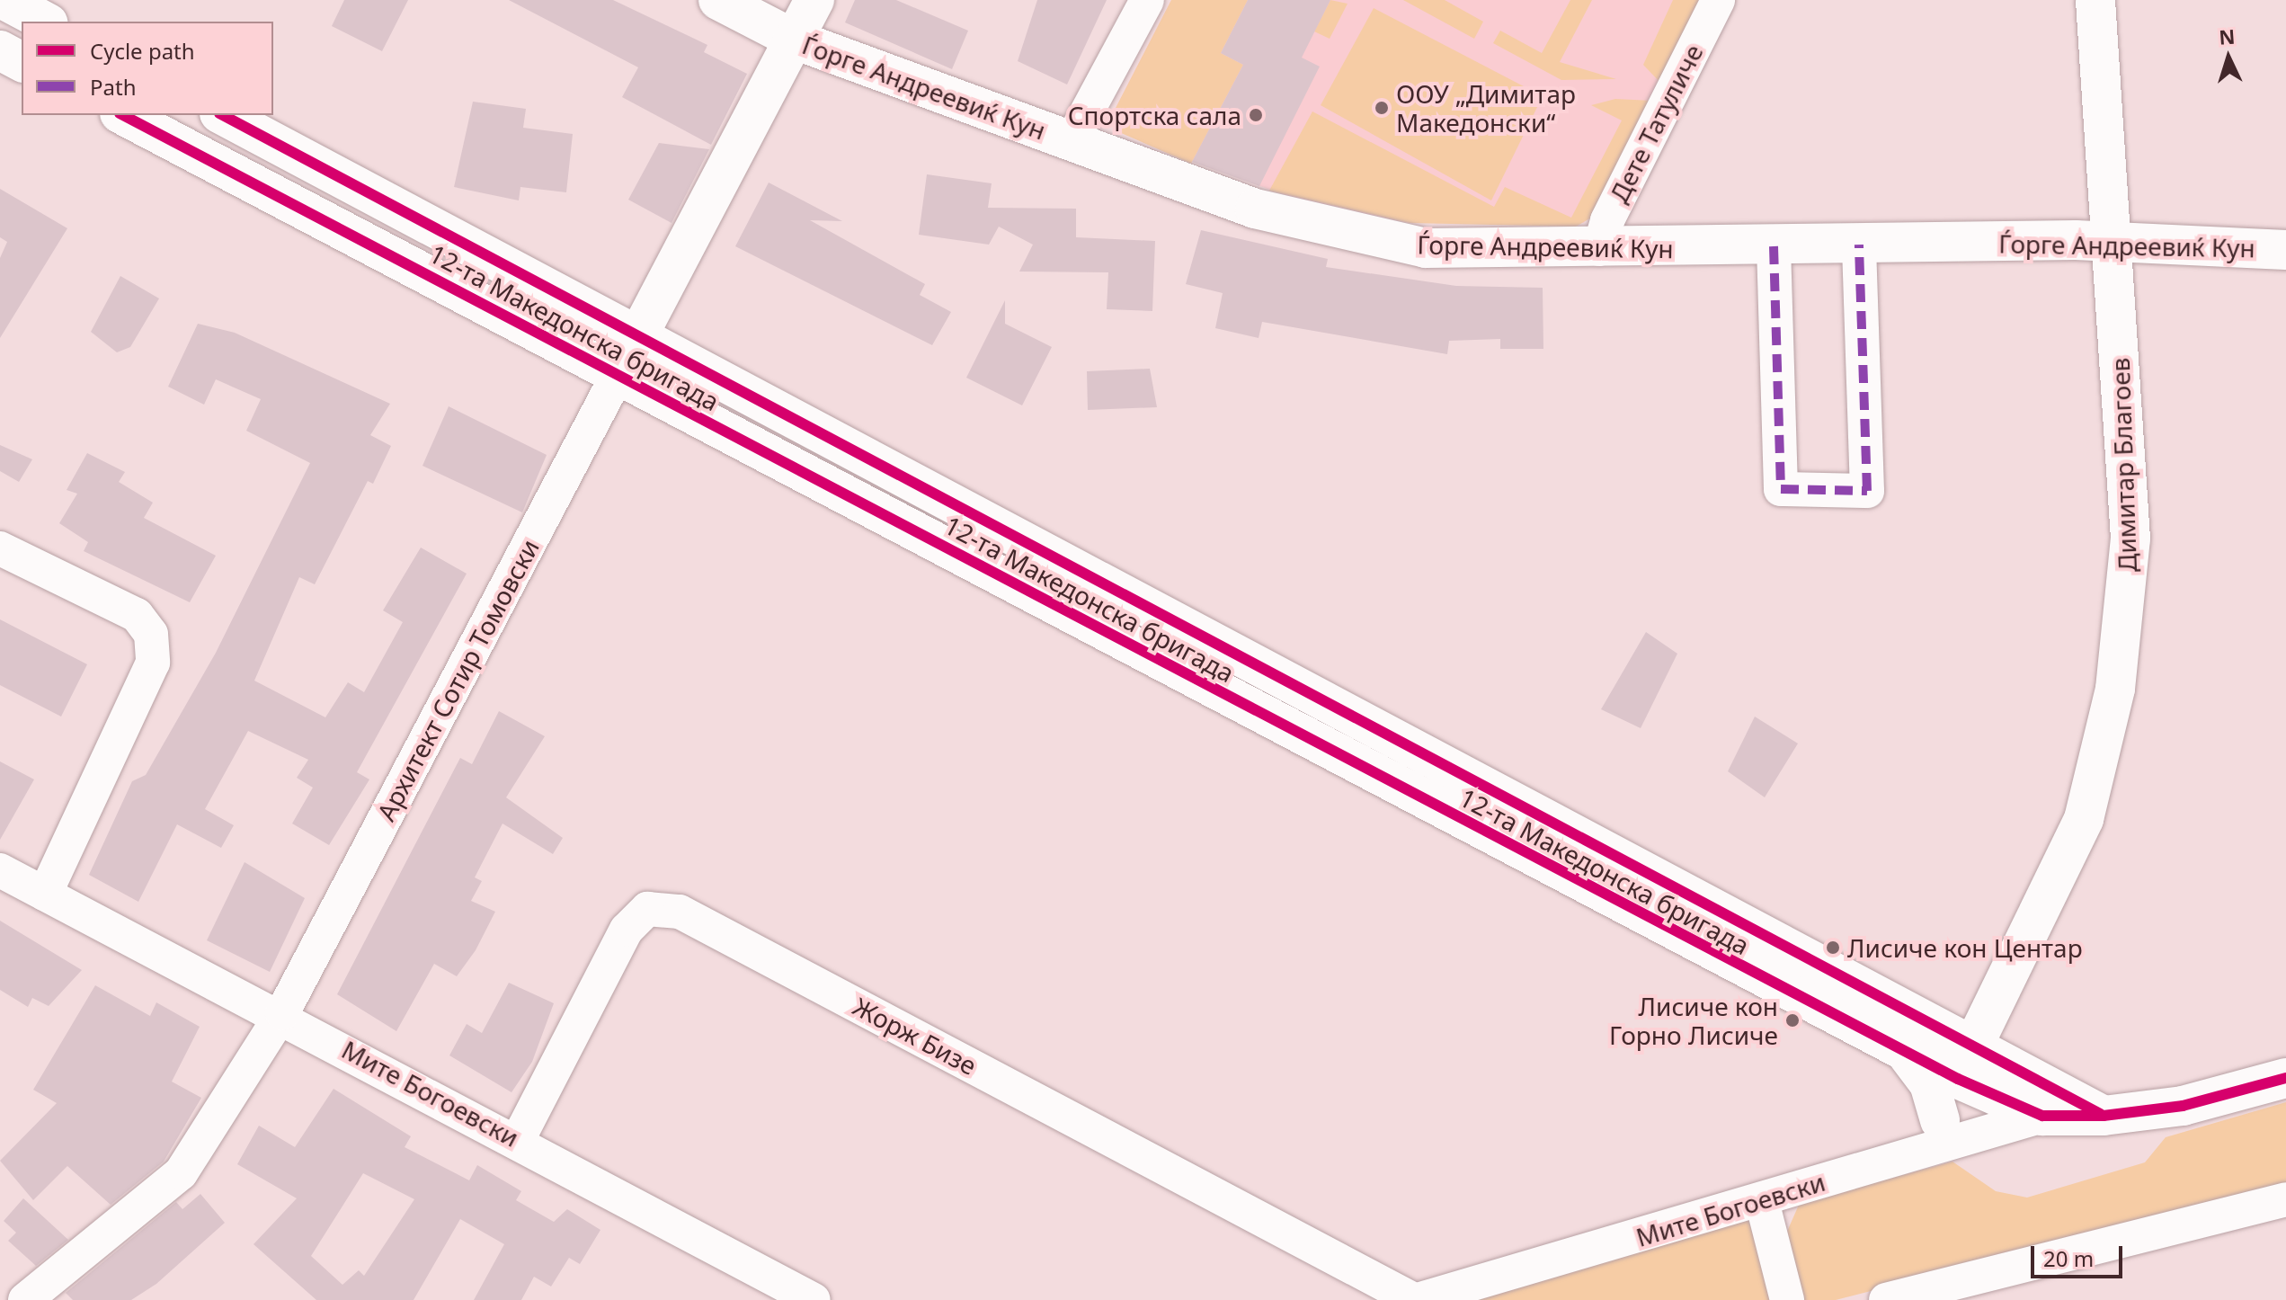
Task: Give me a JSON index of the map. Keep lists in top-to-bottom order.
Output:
{
  "streets": {
    "street": [
      "Ѓорге Андреевиќ Кун",
      "Дете Татуличе",
      "12-та Македонска бригада",
      "Димитар Благоев",
      "Архитект Сотир Томовски",
      "Жорж Бизе",
      "Мите Богоевски"
    ]
  },
  "crossings": [
    ["Ѓорге Андреевиќ Кун", "Дете Татуличе"],
    ["Ѓорге Андреевиќ Кун", "Димитар Благоев"],
    ["Ѓорге Андреевиќ Кун", "Архитект Сотир Томовски"],
    ["12-та Македонска бригада", "Димитар Благоев"],
    ["12-та Македонска бригада", "Архитект Сотир Томовски"],
    ["12-та Македонска бригада", "Мите Богоевски"],
    ["Димитар Благоев", "Мите Богоевски"],
    ["Архитект Сотир Томовски", "Мите Богоевски"],
    ["Жорж Бизе", "Мите Богоевски"]
  ],
  "places": [
    "ООУ „Димитар Македонски“",
    "Спортска сала",
    "Лисиче кон Центар",
    "Лисиче кон Горно Лисиче"
  ],
  "legend": ["Cycle path", "Path"],
  "scale_bar": "20 m",
  "north": "top"
}
